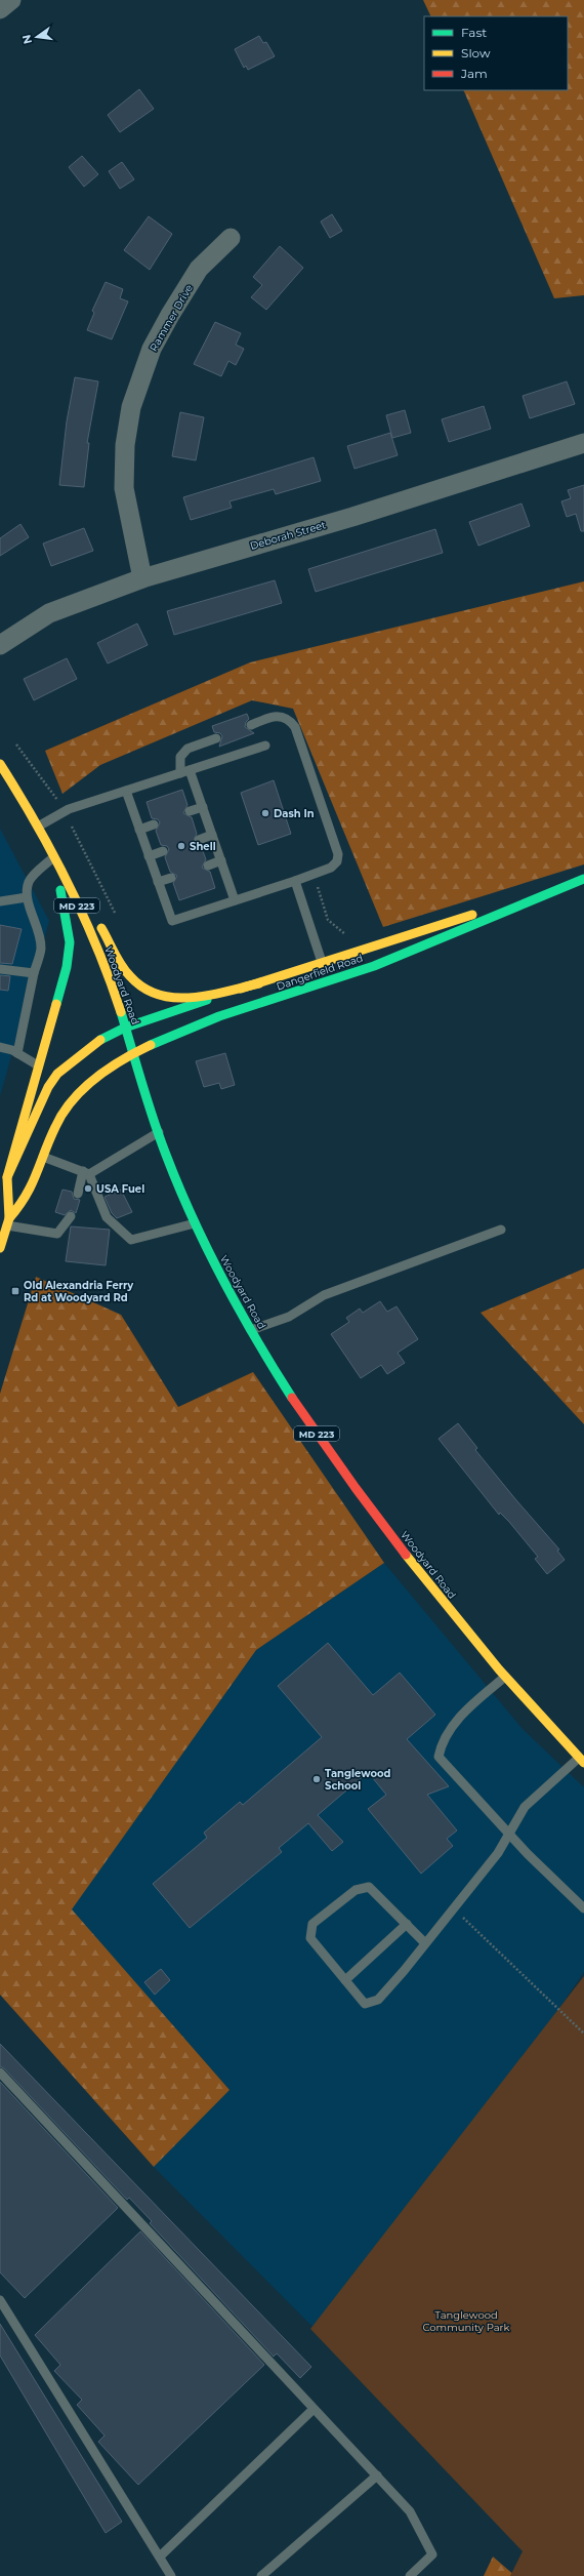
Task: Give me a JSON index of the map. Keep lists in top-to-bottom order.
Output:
{
  "streets": {
    "main road": ["MD 223", "Dangerfield Road", "Woodyard Road"],
    "street": ["Rammer Drive", "Deborah Street"]
  },
  "crossings": [
    ["Rammer Drive", "Deborah Street"],
    ["Dangerfield Road", "Woodyard Road"]
  ],
  "parks": ["Tanglewood Community Park"],
  "places": {
    "other": [
      "Dash In",
      "Shell",
      "USA Fuel",
      "Tanglewood School"
    ],
    "transit": ["Old Alexandria Ferry Rd at Woodyard Rd"]
  },
  "legend": ["Fast", "Slow", "Jam"],
  "north": "left"
}
